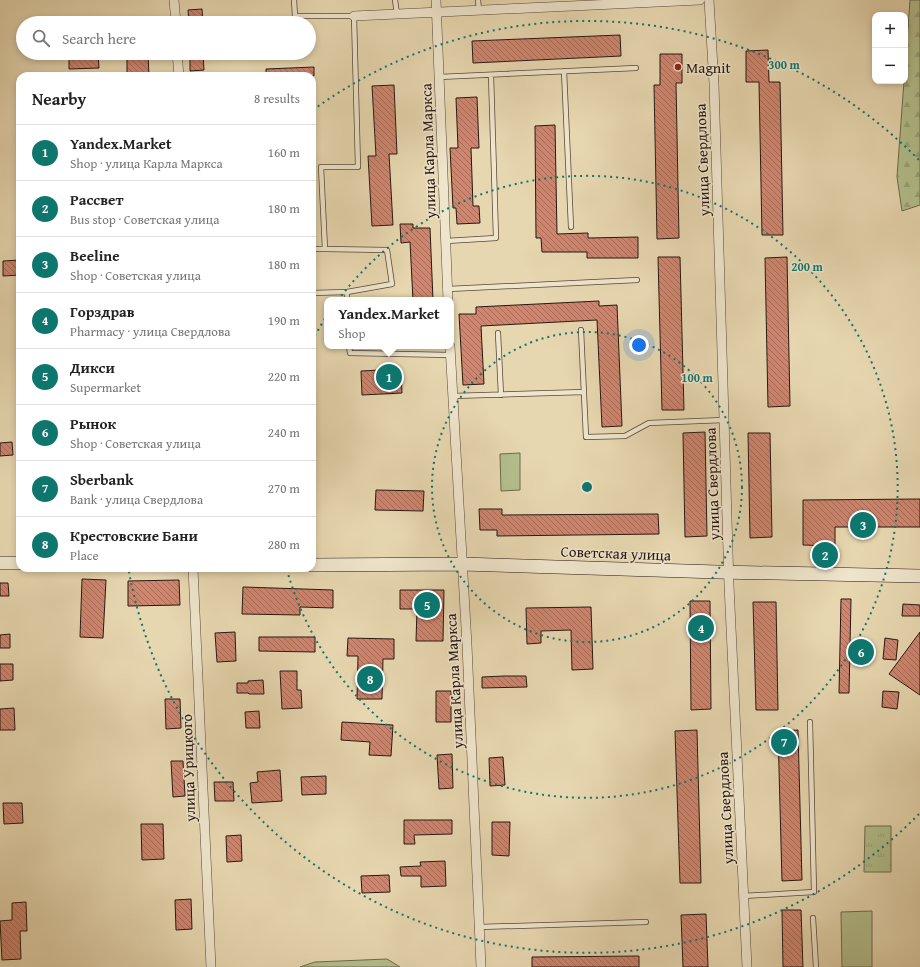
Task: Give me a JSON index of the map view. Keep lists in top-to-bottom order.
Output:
{
  "streets": {
    "street": [
      "улица Карла Маркса",
      "улица Свердлова",
      "Советская улица",
      "улица Урицкого"
    ]
  },
  "crossings": [
    ["улица Карла Маркса", "Советская улица"],
    ["улица Свердлова", "Советская улица"]
  ],
  "places": ["Magnit"],
  "page": {
    "map_buttons": ["+", "−"],
    "search": "Search here",
    "heading": ["Nearby", "8 results"],
    "list": [
      {
        "mark": "1",
        "name": "Yandex.Market",
        "note": "Shop · улица Карла Маркса",
        "value": "160 m"
      },
      {
        "mark": "2",
        "name": "Рассвет",
        "note": "Bus stop · Советская улица",
        "value": "180 m"
      },
      {
        "mark": "3",
        "name": "Beeline",
        "note": "Shop · Советская улица",
        "value": "180 m"
      },
      {
        "mark": "4",
        "name": "Горздрав",
        "note": "Pharmacy · улица Свердлова",
        "value": "190 m"
      },
      {
        "mark": "5",
        "name": "Дикси",
        "note": "Supermarket",
        "value": "220 m"
      },
      {
        "mark": "6",
        "name": "Рынок",
        "note": "Shop · Советская улица",
        "value": "240 m"
      },
      {
        "mark": "7",
        "name": "Sberbank",
        "note": "Bank · улица Свердлова",
        "value": "270 m"
      },
      {
        "mark": "8",
        "name": "Крестовские Бани",
        "note": "Place",
        "value": "280 m"
      }
    ],
    "popup": ["Yandex.Market", "Shop"],
    "pins": [
      "1",
      "3",
      "2",
      "5",
      "4",
      "6",
      "8",
      "7"
    ]
  },
  "rings": ["300 m", "200 m", "100 m"]
}
